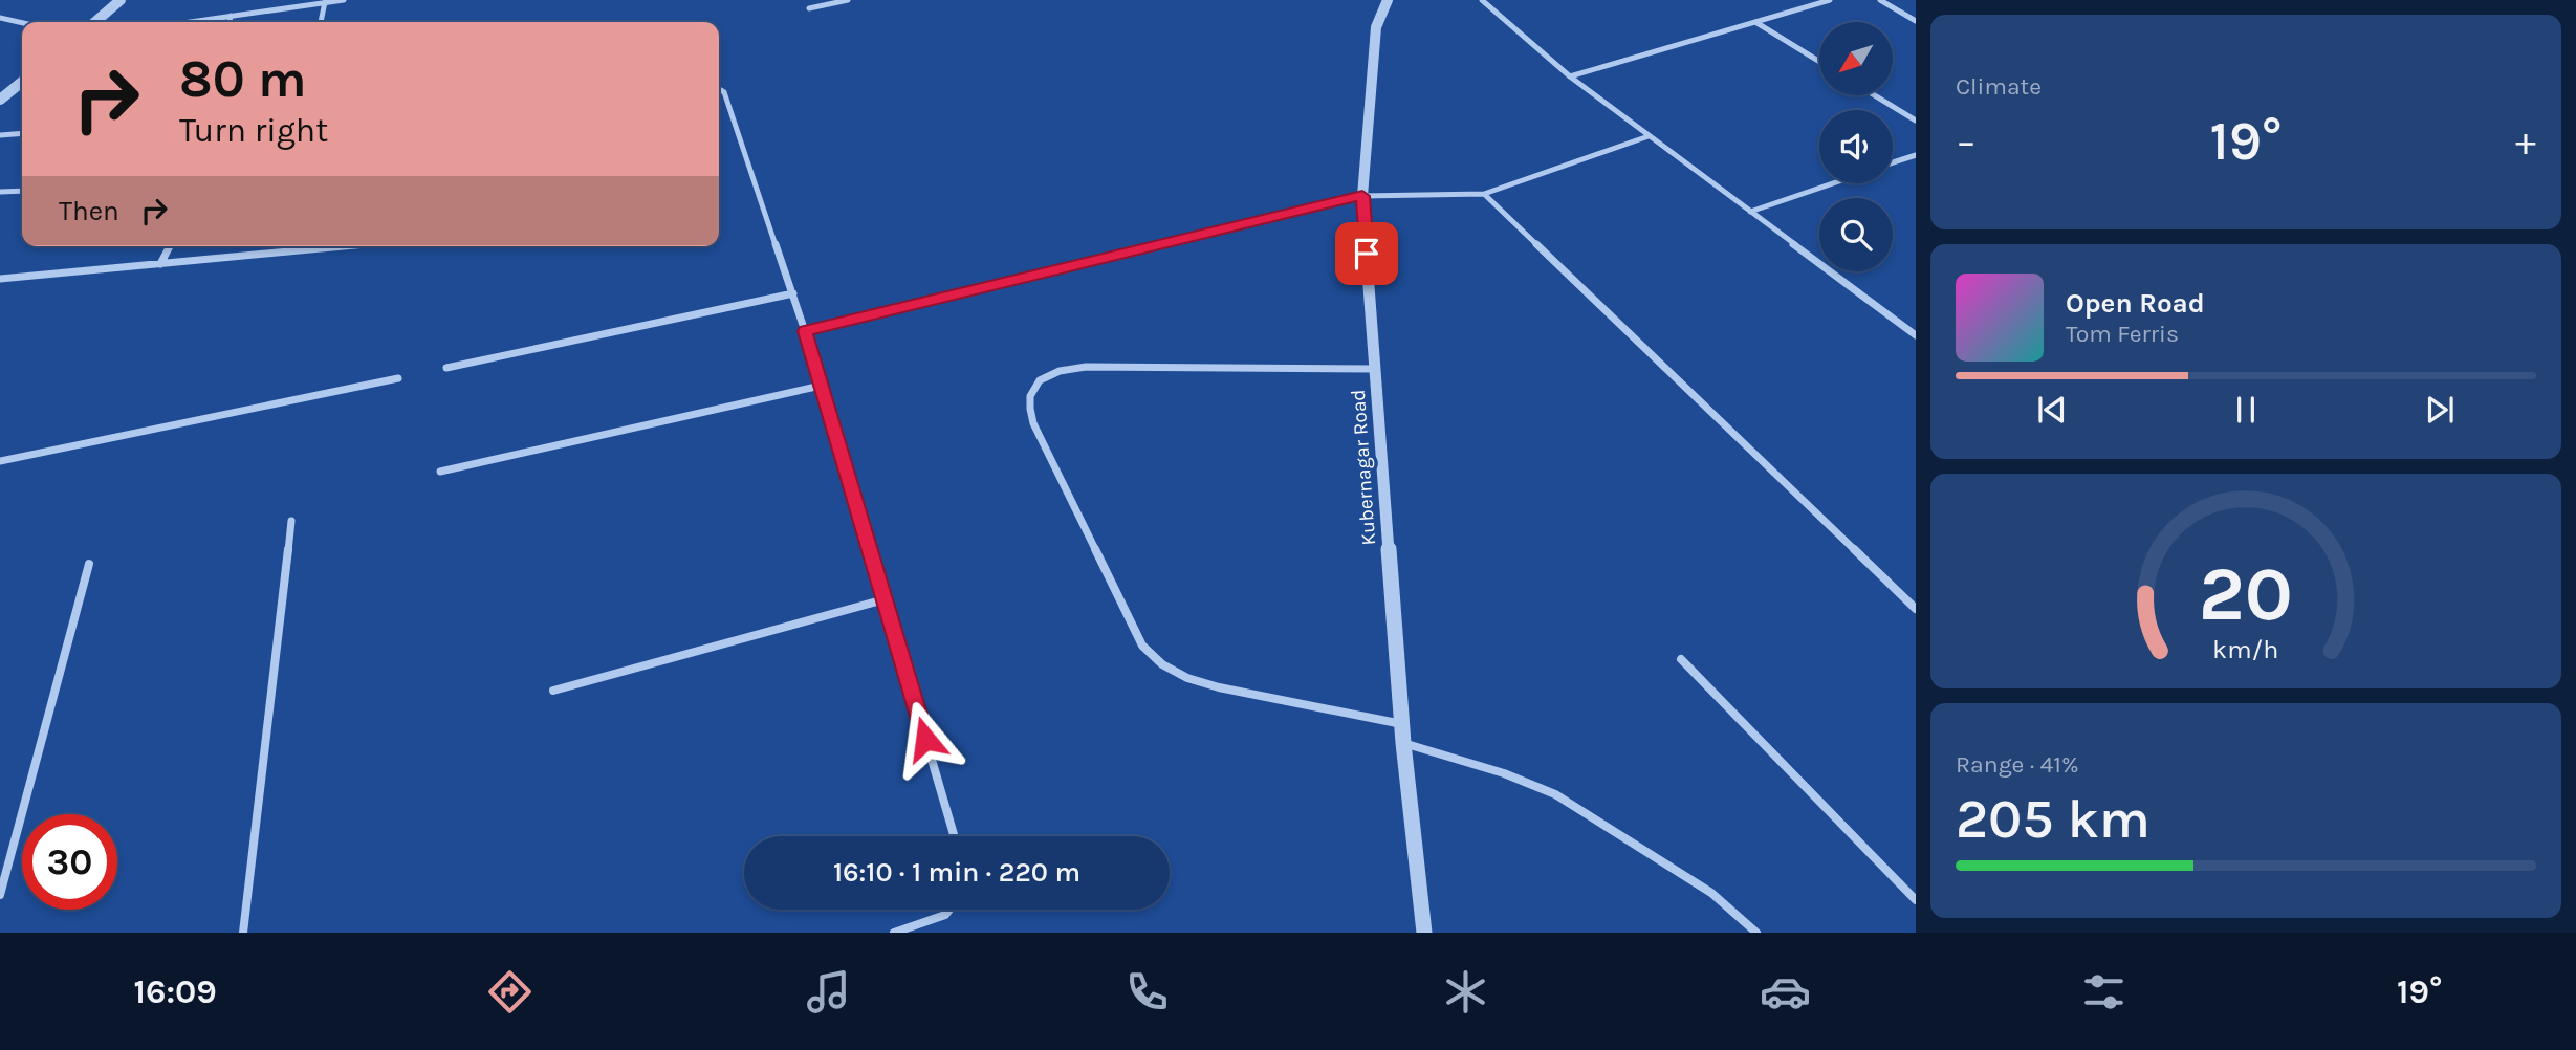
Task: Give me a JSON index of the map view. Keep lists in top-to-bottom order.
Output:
{
  "streets": {
    "street": ["Kubernagar Road"]
  },
  "north": "bottom left",
  "page": {
    "tile": [
      "Climate",
      ["Range · 41%", "205 km"]
    ],
    "turn": ["80 m", "Turn right"],
    "heat": ["−", "19°", "+"],
    "then": "Then",
    "song": ["Open Road", "Tom Ferris"],
    "limit": "30",
    "trip": "16:10 · 1 min · 220 m",
    "tabs": ["16:09", "19°"],
    "gauge": ["20", "km/h"]
  }
}
